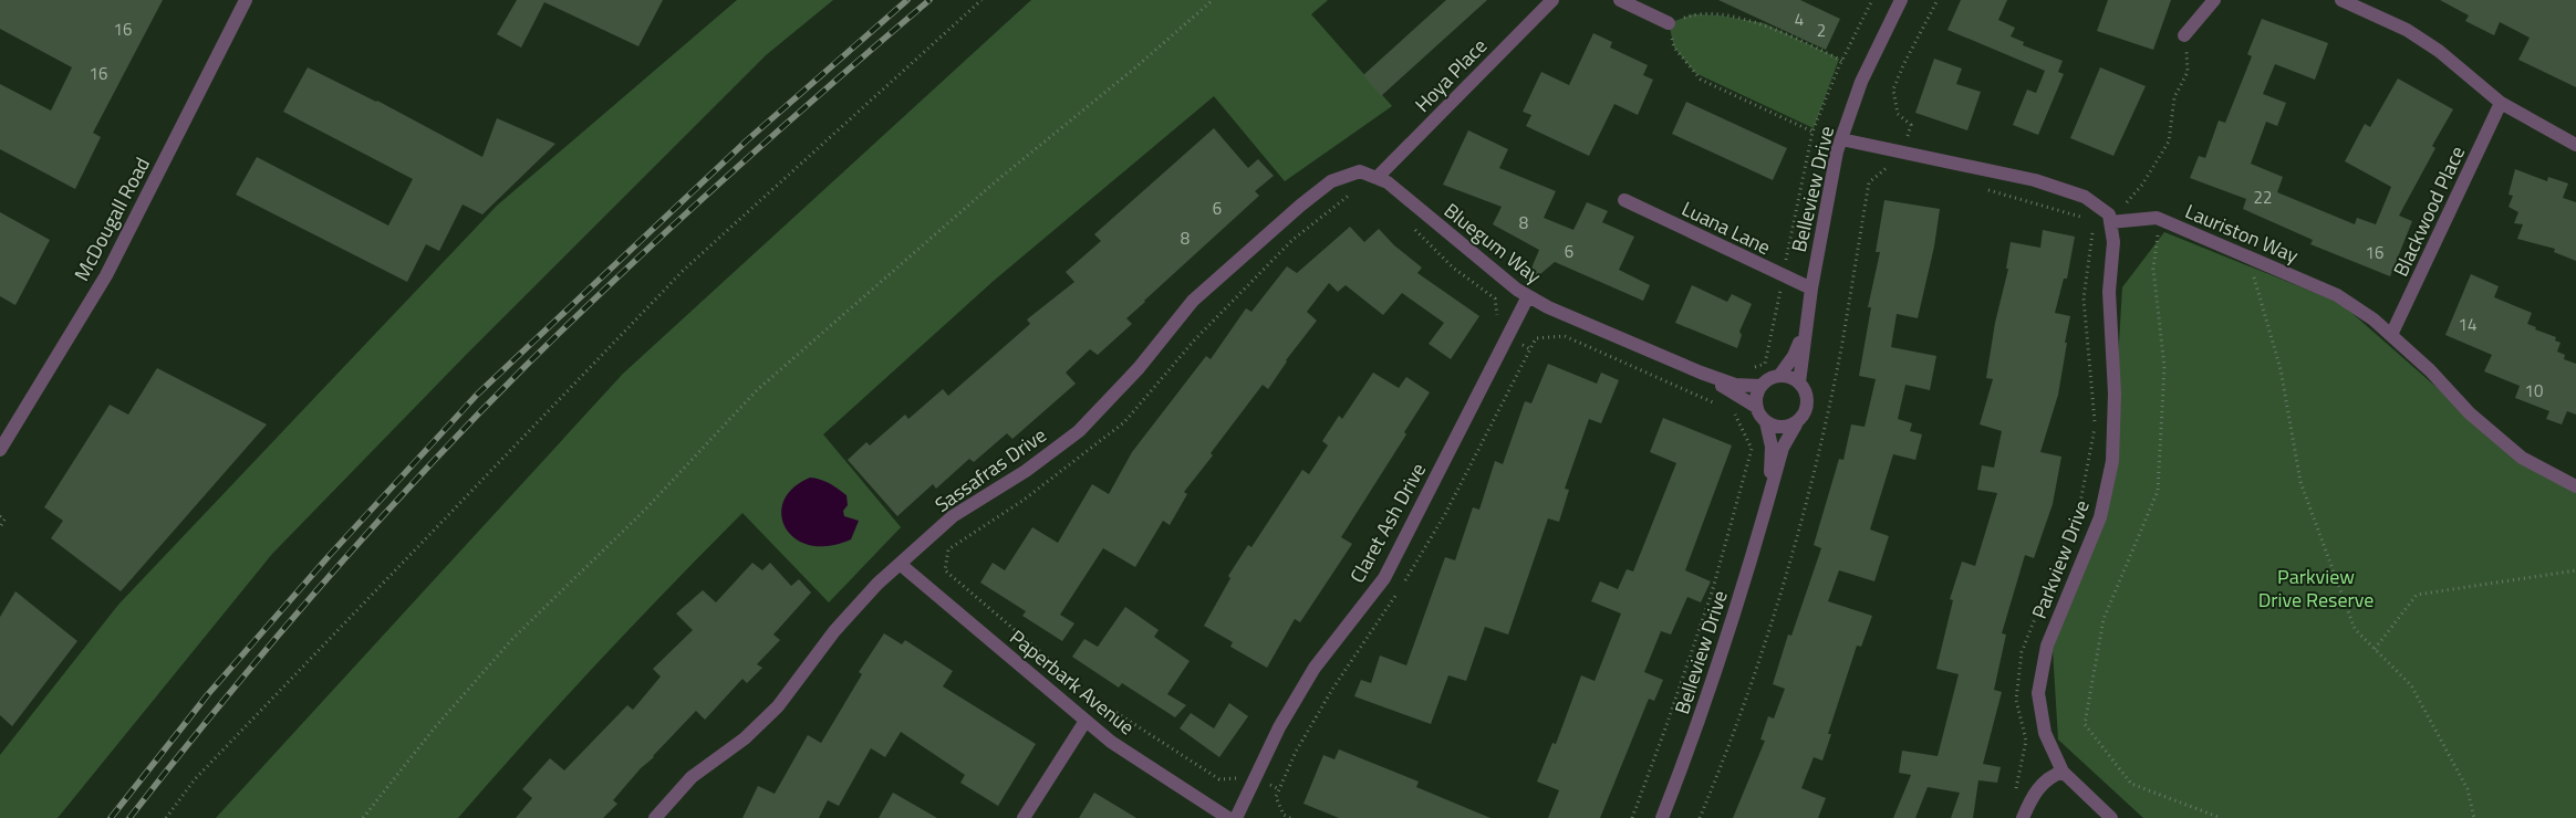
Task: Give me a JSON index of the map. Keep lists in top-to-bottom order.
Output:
{
  "streets": {
    "street": [
      "Hoya Place",
      "Belleview Drive",
      "Blackwood Place",
      "McDougall Road",
      "Luana Lane",
      "Lauriston Way",
      "Bluegum Way",
      "Sassafras Drive",
      "Claret Ash Drive",
      "Parkview Drive",
      "Paperbark Avenue"
    ]
  },
  "crossings": [
    ["Hoya Place", "Bluegum Way"],
    ["Belleview Drive", "Luana Lane"],
    ["Belleview Drive", "Bluegum Way"],
    ["Blackwood Place", "Lauriston Way"],
    ["Lauriston Way", "Parkview Drive"],
    ["Bluegum Way", "Sassafras Drive"],
    ["Bluegum Way", "Claret Ash Drive"],
    ["Sassafras Drive", "Paperbark Avenue"]
  ],
  "parks": ["Parkview Drive Reserve"],
  "house_numbers": [
    "4",
    "16",
    "2",
    "16",
    "22",
    "6",
    "8",
    "8",
    "6",
    "16",
    "14",
    "10"
  ]
}
